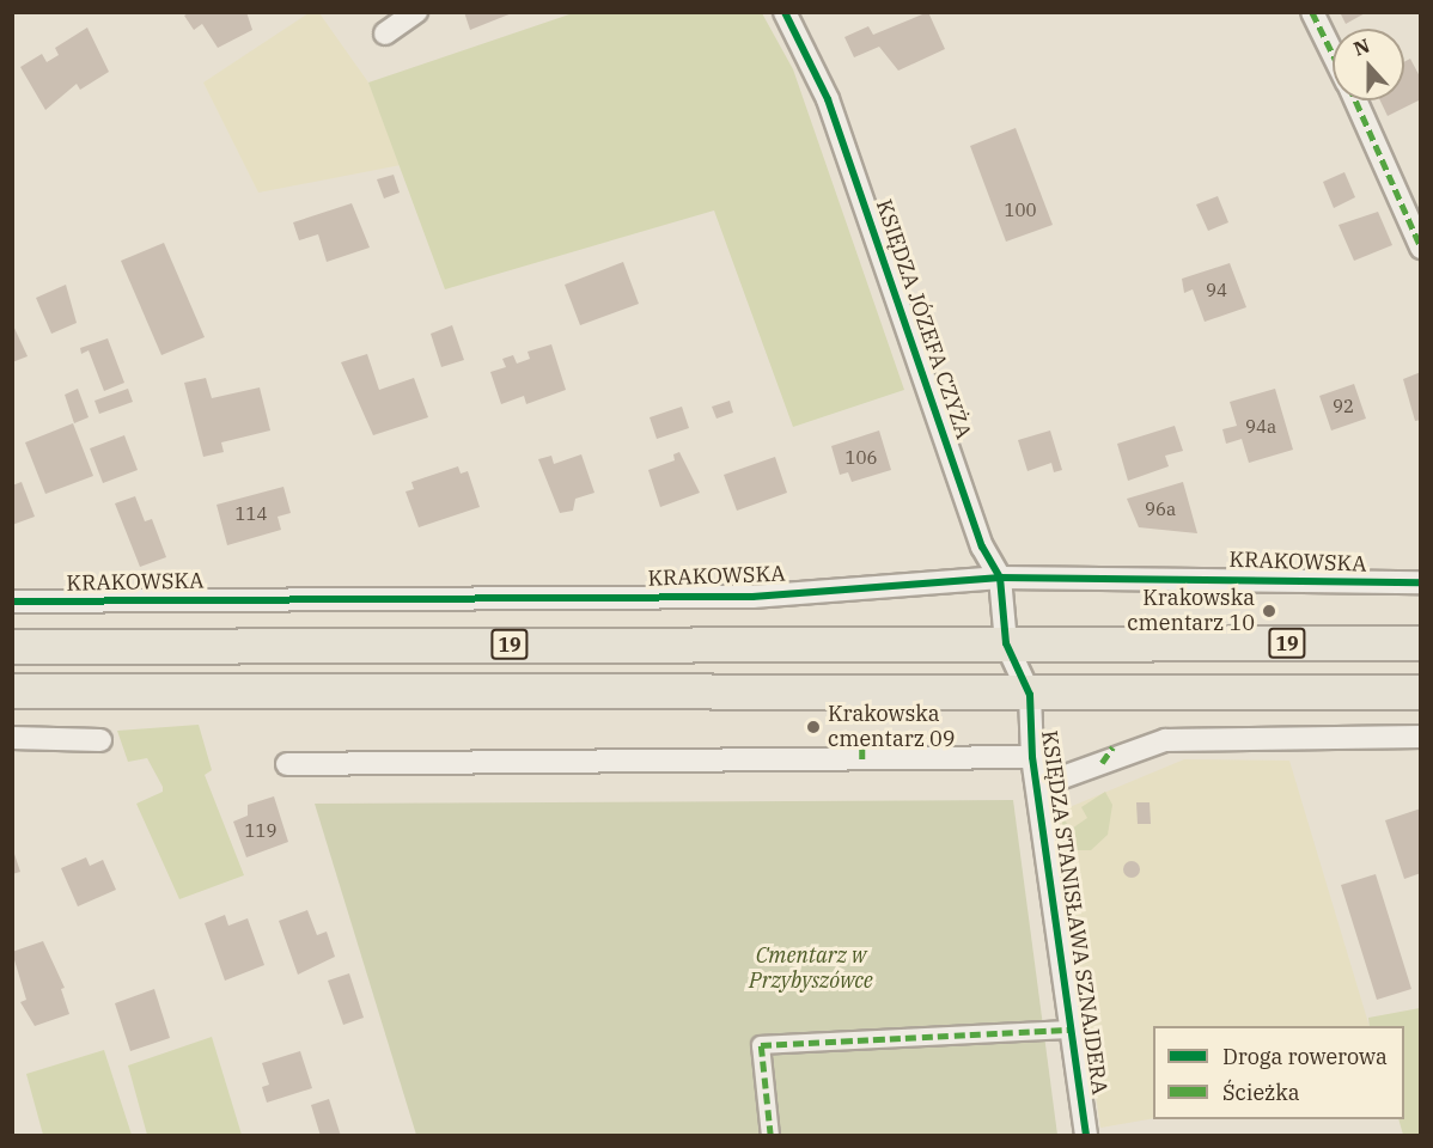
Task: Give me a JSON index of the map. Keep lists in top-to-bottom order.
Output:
{
  "streets": {
    "main road": ["19"],
    "street": ["KSIĘDZA JÓZEFA CZYŻA", "KRAKOWSKA", "KSIĘDZA STANISŁAWA SZNAJDERA"]
  },
  "crossings": [
    ["KSIĘDZA JÓZEFA CZYŻA", "KRAKOWSKA"],
    ["KSIĘDZA JÓZEFA CZYŻA", "19"],
    ["KSIĘDZA JÓZEFA CZYŻA", "KSIĘDZA STANISŁAWA SZNAJDERA"]
  ],
  "parks": ["Cmentarz w Przybyszówce"],
  "places": ["Krakowska cmentarz 10", "Krakowska cmentarz 09"],
  "house_numbers": [
    "100",
    "94",
    "92",
    "94a",
    "106",
    "96a",
    "114",
    "119"
  ],
  "legend": ["Droga rowerowa", "Ścieżka"],
  "north": "top"
}
